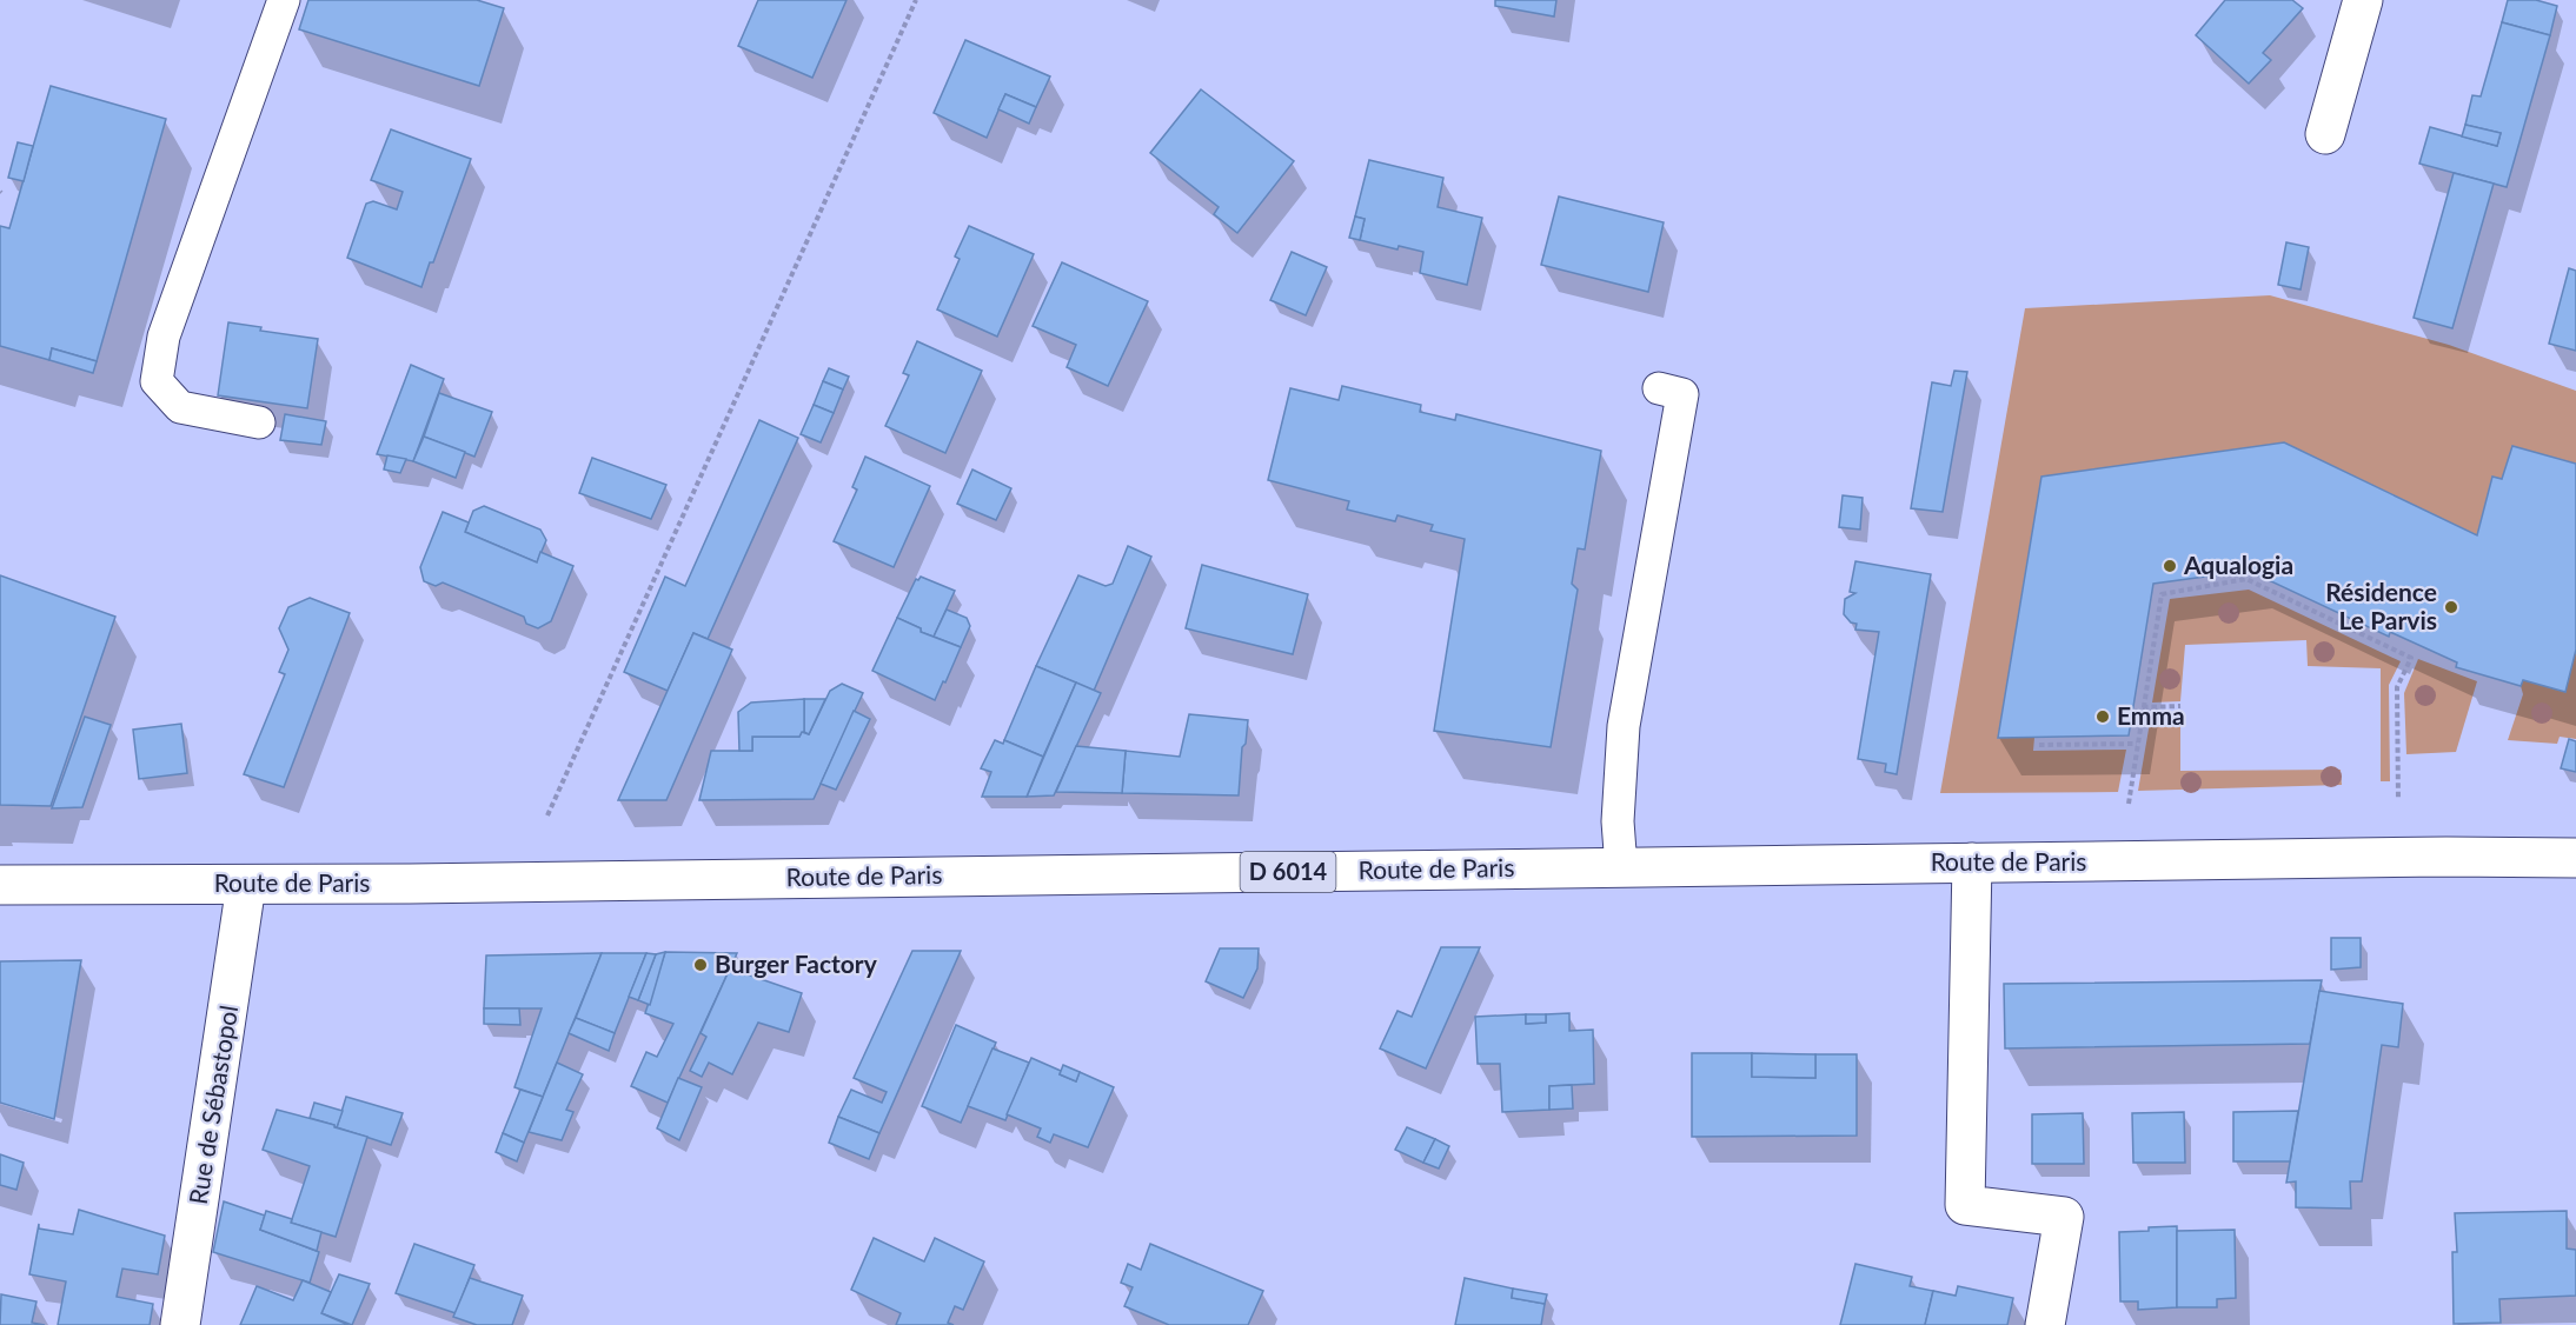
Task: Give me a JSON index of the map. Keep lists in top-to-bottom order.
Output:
{
  "streets": {
    "main road": ["Route de Paris", "D 6014", "Rue de Sébastopol"]
  },
  "crossings": [
    ["Route de Paris", "Rue de Sébastopol"]
  ],
  "places": [
    "Aqualogia",
    "Résidence Le Parvis",
    "Emma",
    "Burger Factory"
  ]
}
